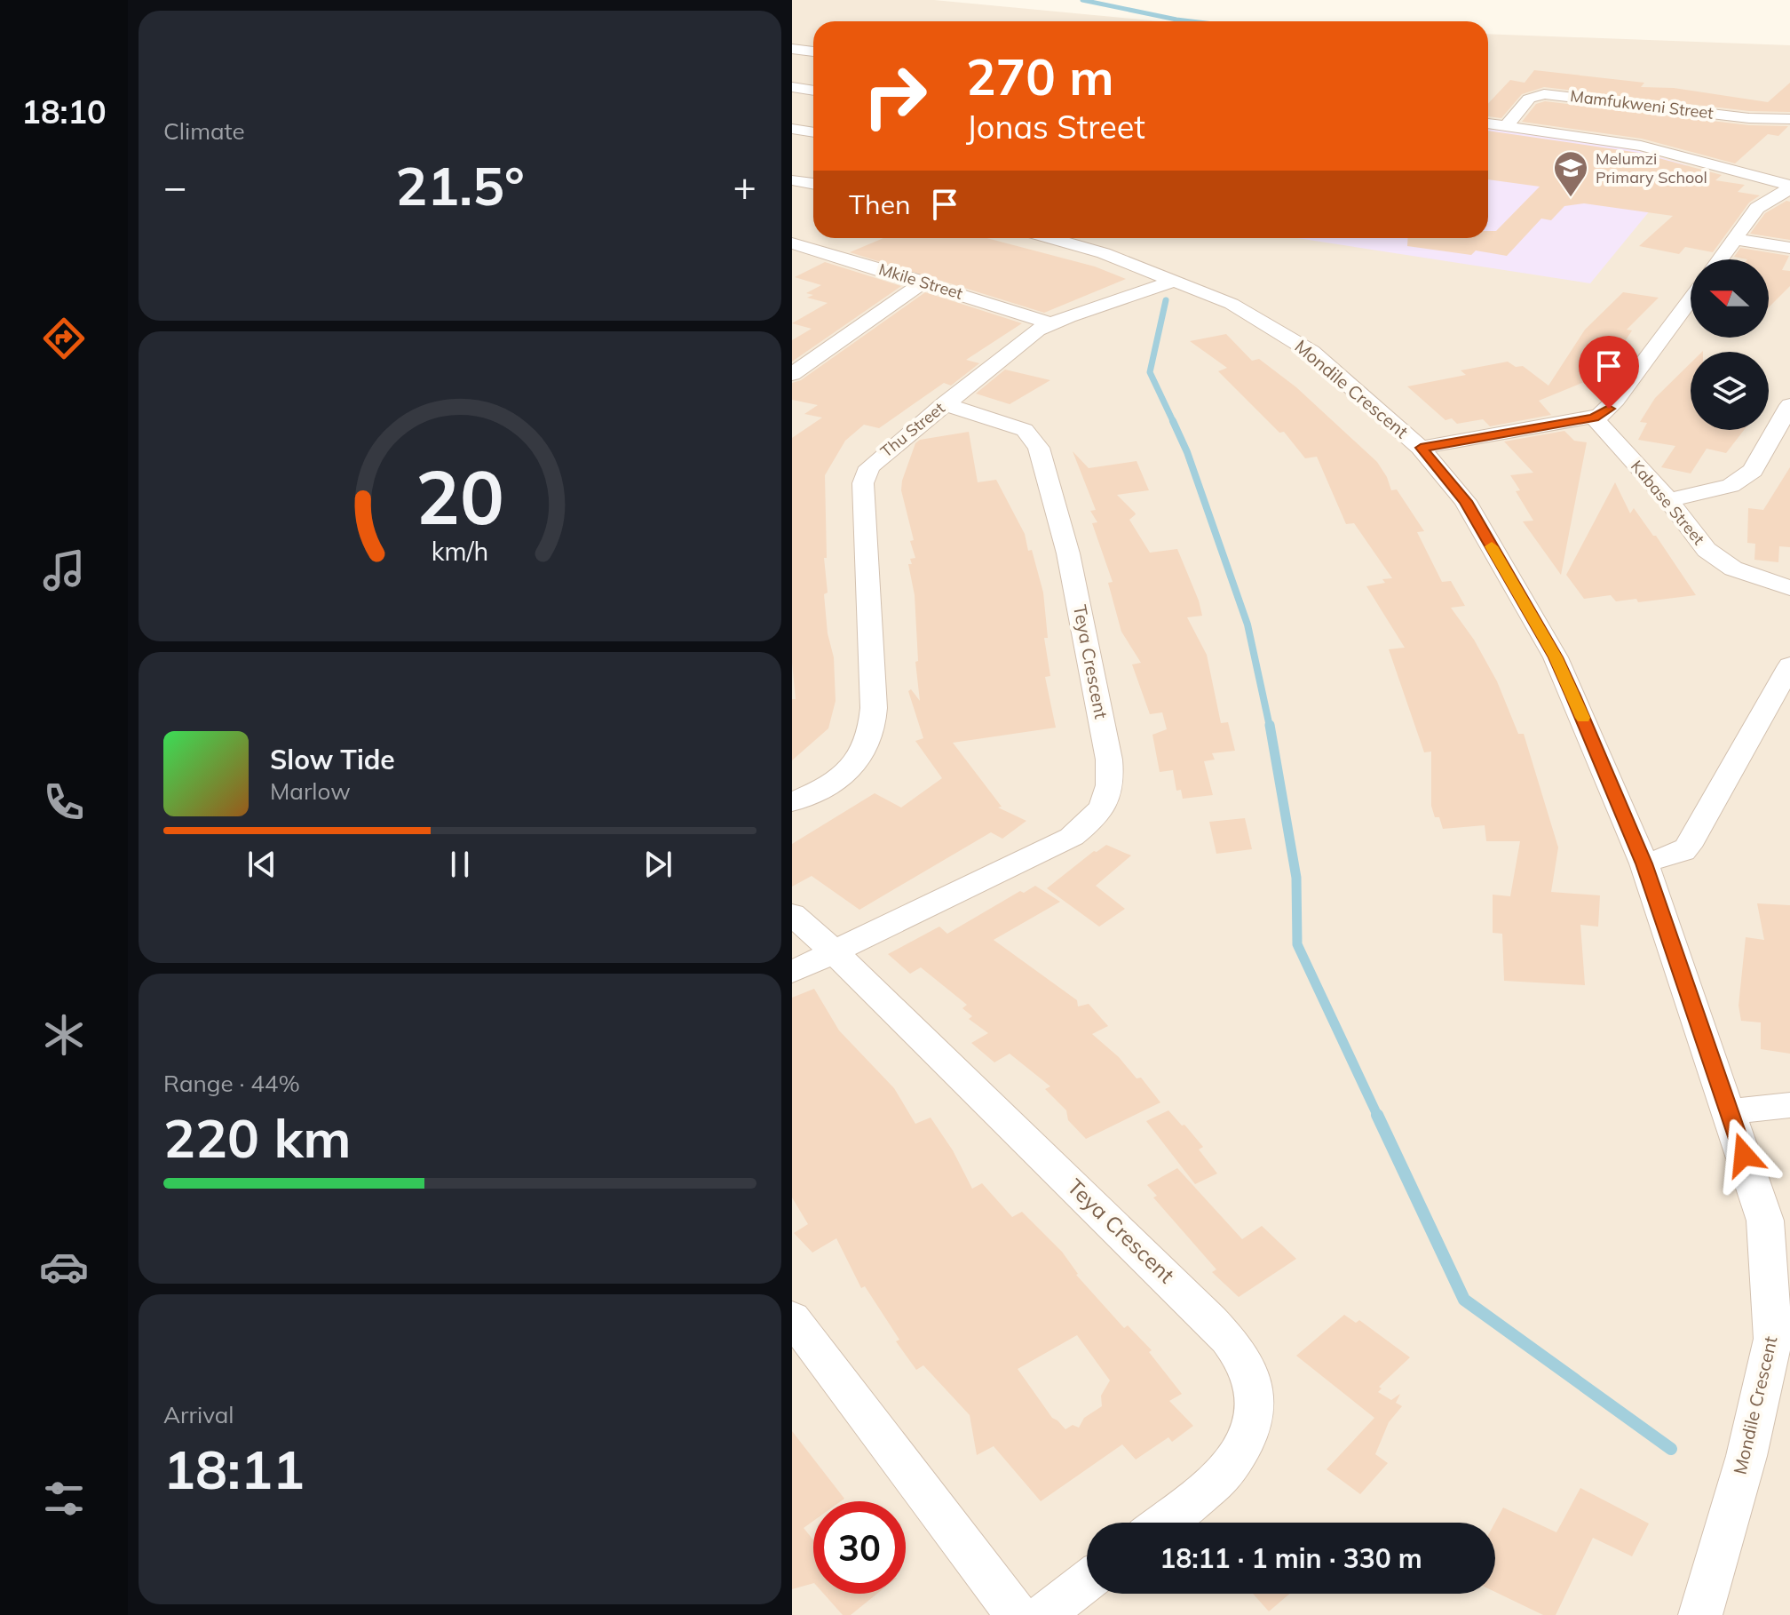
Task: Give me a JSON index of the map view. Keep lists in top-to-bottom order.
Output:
{
  "streets": {
    "street": [
      "Mamfukweni Street",
      "Mkile Street",
      "Mondile Crescent",
      "Thu Street",
      "Kabase Street",
      "Teya Crescent"
    ]
  },
  "crossings": [
    ["Mkile Street", "Thu Street"],
    ["Mondile Crescent", "Thu Street"],
    ["Thu Street", "Teya Crescent"]
  ],
  "places": {
    "school or university": ["Melumzi Primary School"]
  },
  "north": "left",
  "page": {
    "tabs": "18:10",
    "tile": [
      "Climate",
      ["Range · 44%", "220 km"],
      ["Arrival", "18:11"]
    ],
    "turn": ["270 m", "Jonas Street"],
    "heat": ["−", "21.5°", "+"],
    "then": "Then",
    "song": ["Slow Tide", "Marlow"],
    "limit": "30",
    "trip": "18:11 · 1 min · 330 m",
    "gauge": ["20", "km/h"]
  }
}
